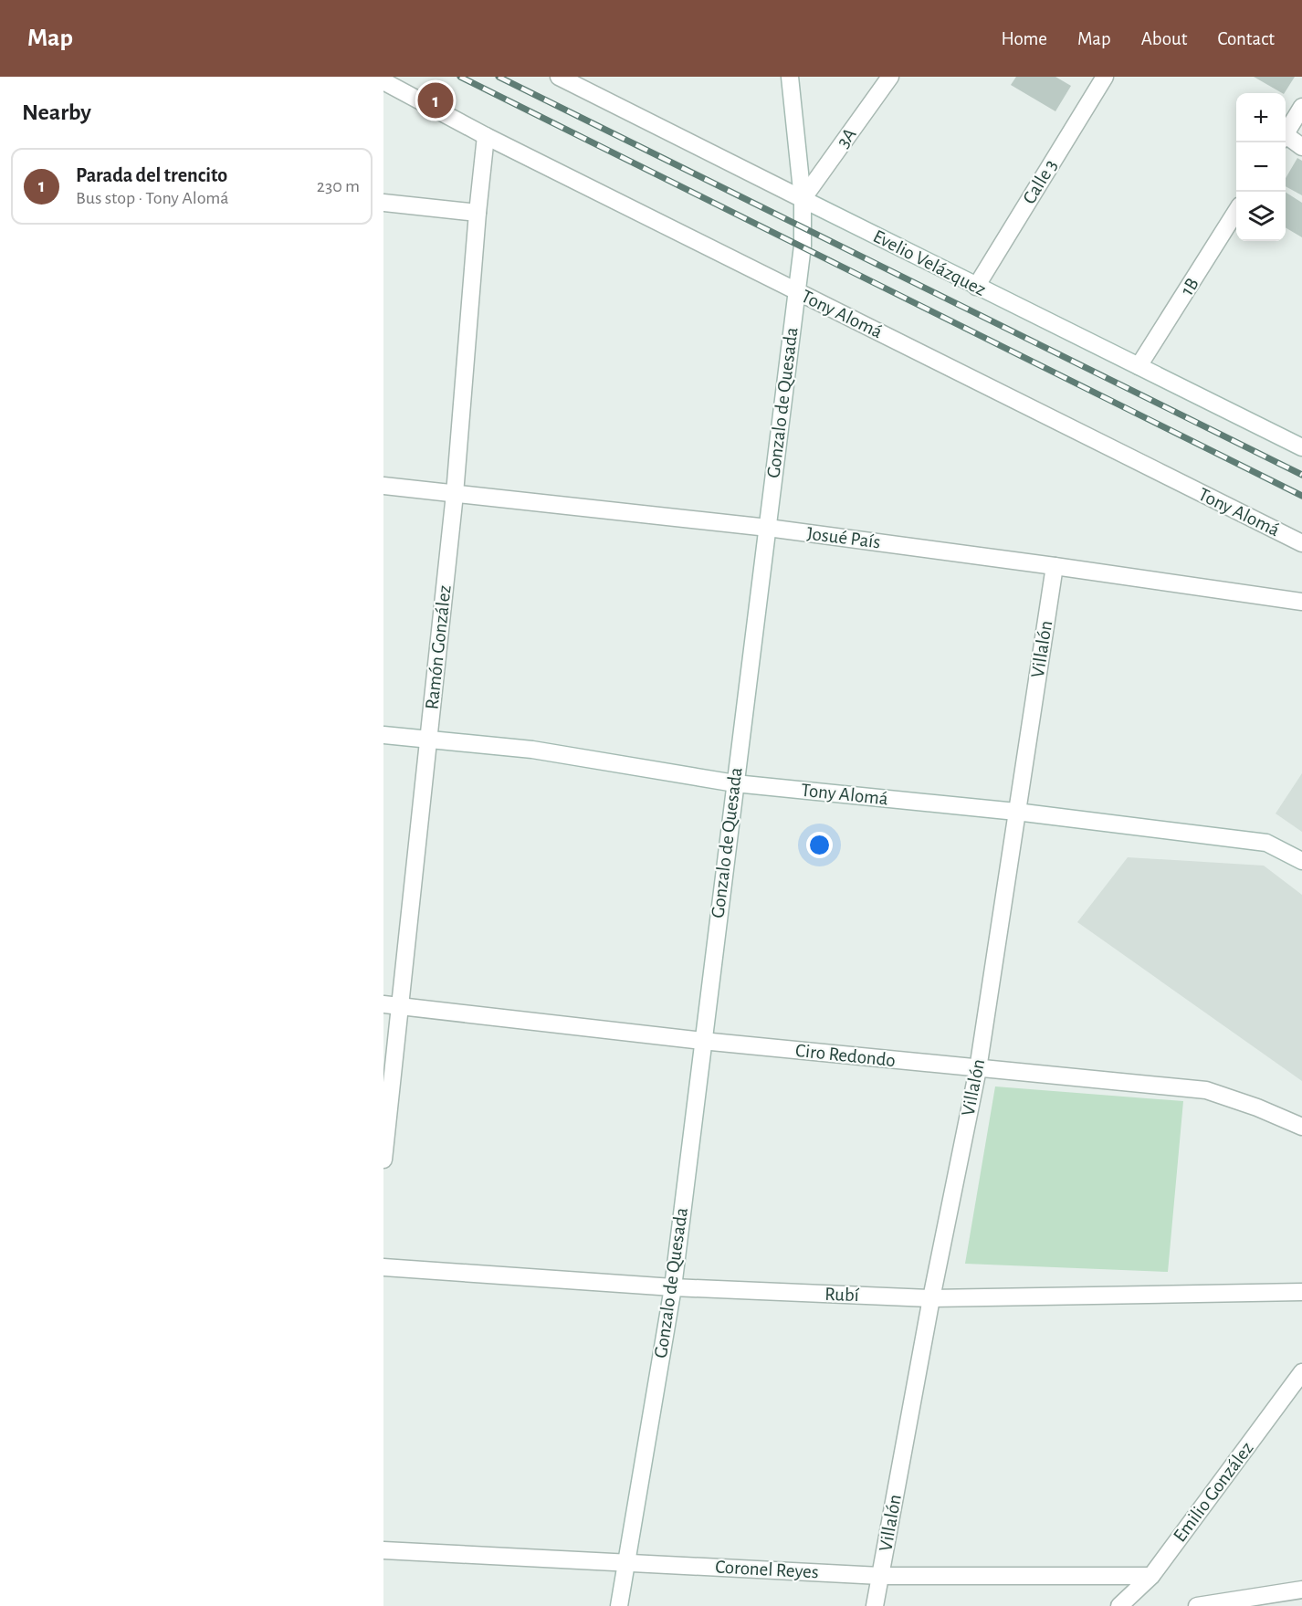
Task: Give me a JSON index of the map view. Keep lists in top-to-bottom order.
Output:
{
  "streets": {
    "street": [
      "3A",
      "Calle 3",
      "Evelio Velázquez",
      "1B",
      "Tony Alomá",
      "Gonzalo de Quesada",
      "Josué País",
      "Ramón González",
      "Villalón",
      "Ciro Redondo",
      "Rubí",
      "Emilio González",
      "Coronel Reyes"
    ]
  },
  "crossings": [
    ["3A", "Evelio Velázquez"],
    ["3A", "Gonzalo de Quesada"],
    ["Calle 3", "Evelio Velázquez"],
    ["Evelio Velázquez", "1B"],
    ["Evelio Velázquez", "Gonzalo de Quesada"],
    ["Tony Alomá", "Gonzalo de Quesada"],
    ["Tony Alomá", "Ramón González"],
    ["Tony Alomá", "Villalón"],
    ["Gonzalo de Quesada", "Josué País"],
    ["Gonzalo de Quesada", "Ciro Redondo"],
    ["Gonzalo de Quesada", "Rubí"],
    ["Gonzalo de Quesada", "Coronel Reyes"],
    ["Josué País", "Ramón González"],
    ["Josué País", "Villalón"],
    ["Ramón González", "Ciro Redondo"],
    ["Villalón", "Ciro Redondo"],
    ["Villalón", "Rubí"],
    ["Villalón", "Coronel Reyes"],
    ["Emilio González", "Coronel Reyes"]
  ],
  "page": {
    "header": "Map",
    "nav": [
      "Home",
      "Map",
      "About",
      "Contact"
    ],
    "heading": "Nearby",
    "pins": "1",
    "map_buttons": ["+", "−"],
    "list": [
      {
        "mark": "1",
        "name": "Parada del trencito",
        "note": "Bus stop · Tony Alomá",
        "value": "230 m"
      }
    ]
  }
}
